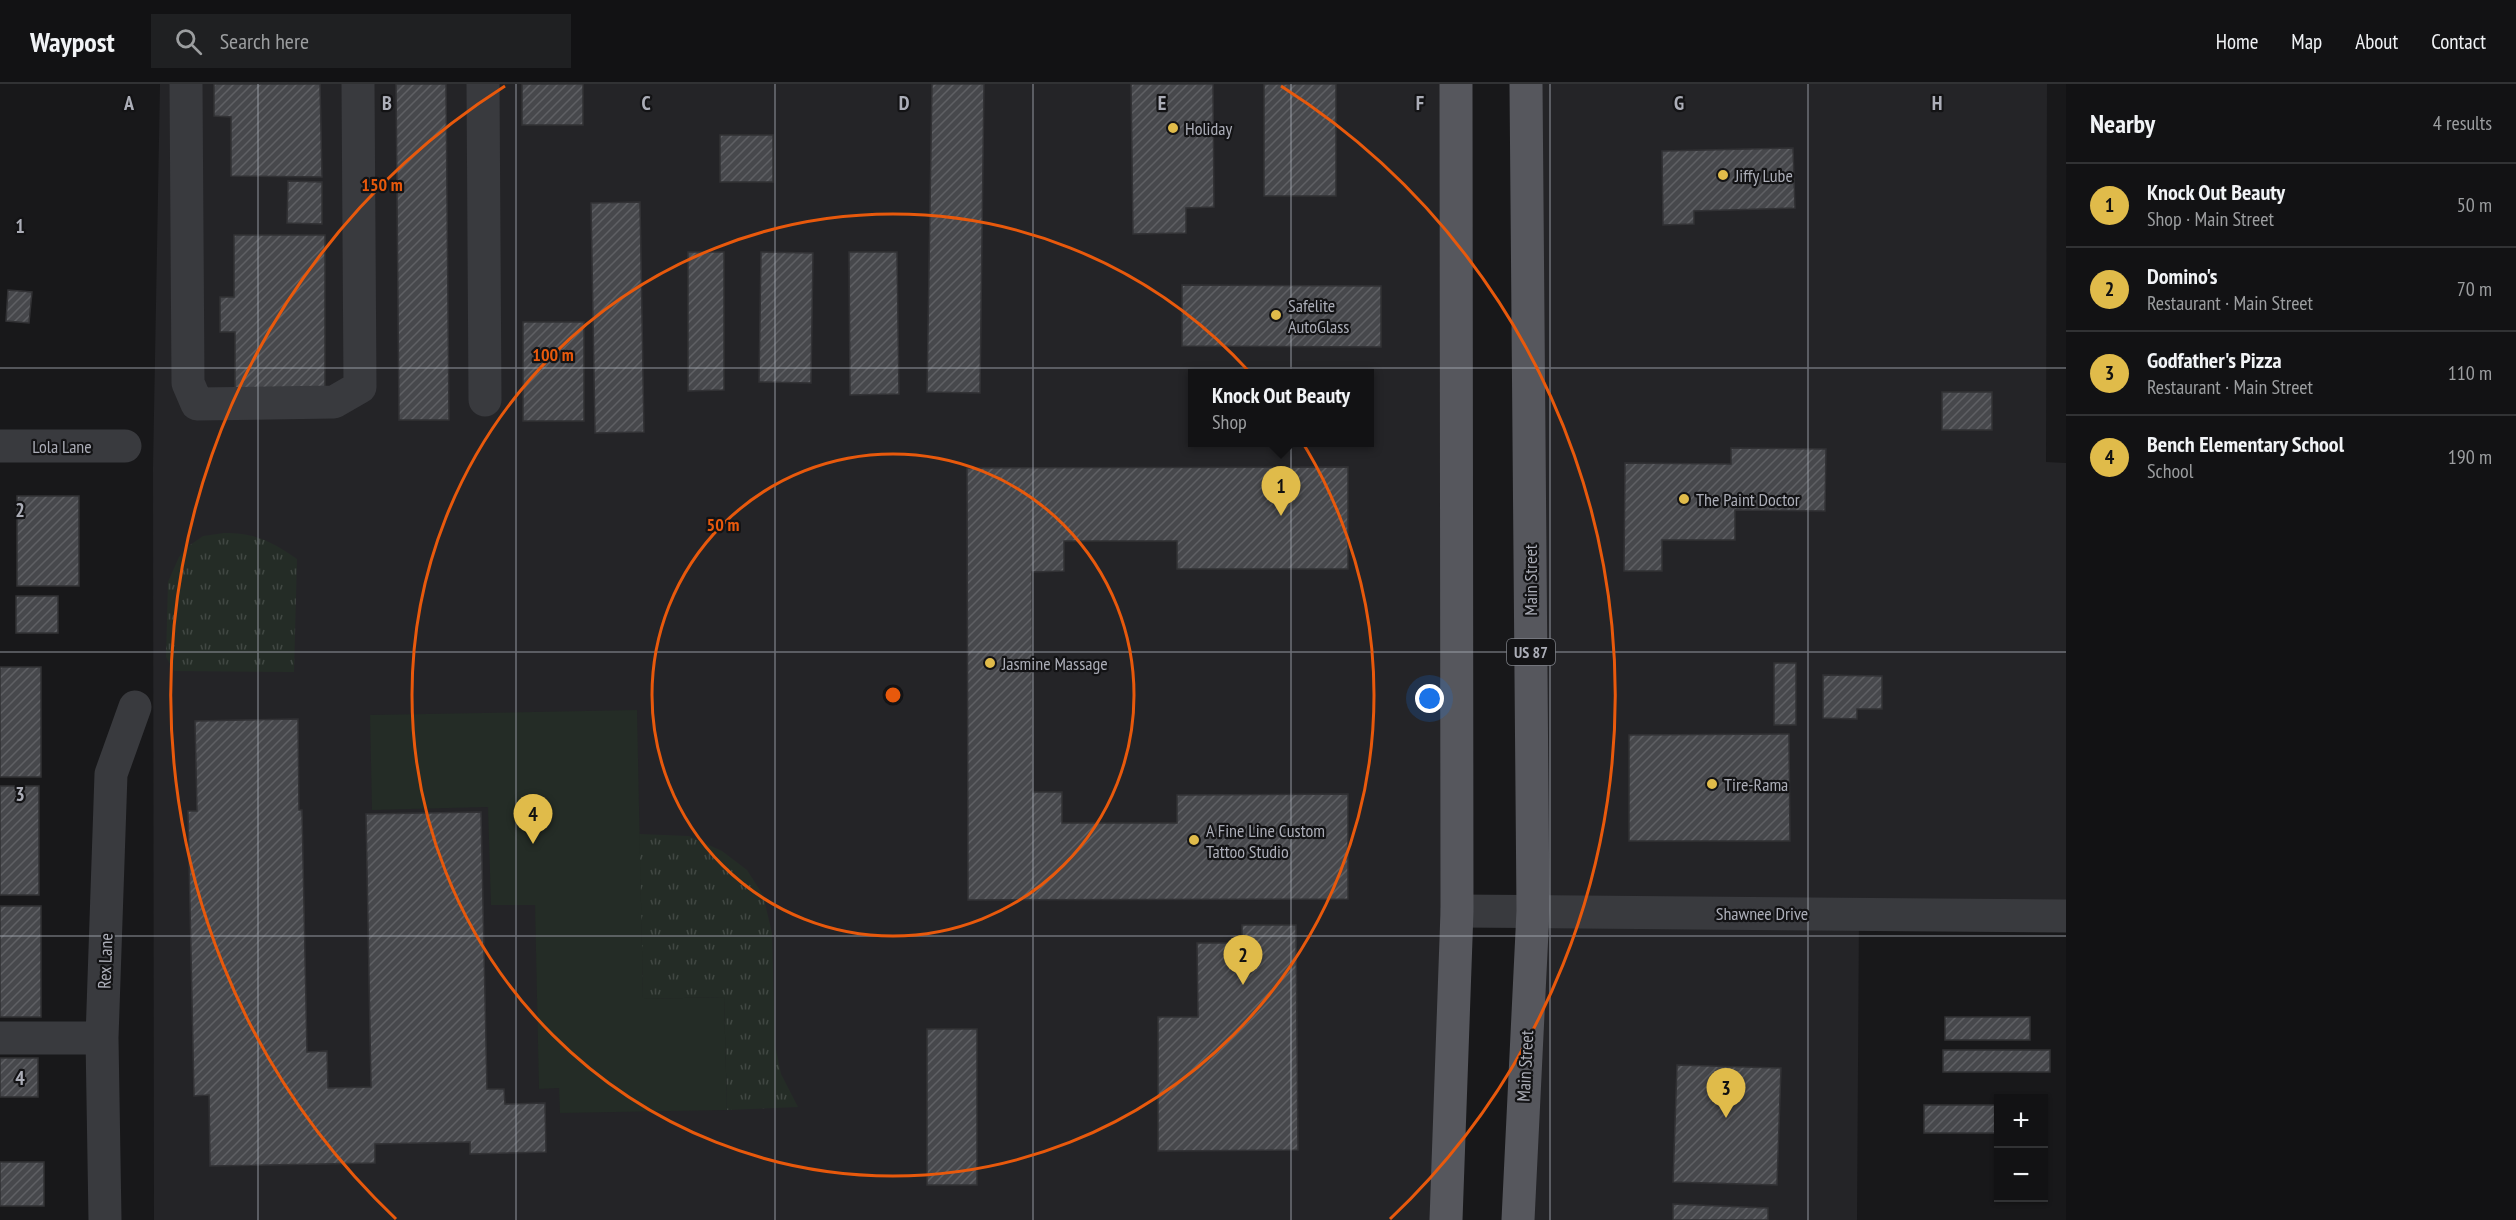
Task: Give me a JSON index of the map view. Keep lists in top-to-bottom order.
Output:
{
  "streets": {
    "main road": ["Main Street", "US 87"],
    "street": ["Lola Lane", "Shawnee Drive", "Rex Lane"]
  },
  "crossings": [
    ["Main Street", "Shawnee Drive"]
  ],
  "places": [
    "Holiday",
    "Jiffy Lube",
    "Safelite AutoGlass",
    "The Paint Doctor",
    "Jasmine Massage",
    "Tire-Rama",
    "A Fine Line Custom Tattoo Studio"
  ],
  "page": {
    "header": "Waypost",
    "search": "Search here",
    "nav": [
      "Home",
      "Map",
      "About",
      "Contact"
    ],
    "heading": ["Nearby", "4 results"],
    "list": [
      {
        "mark": "1",
        "name": "Knock Out Beauty",
        "note": "Shop · Main Street",
        "value": "50 m"
      },
      {
        "mark": "2",
        "name": "Domino's",
        "note": "Restaurant · Main Street",
        "value": "70 m"
      },
      {
        "mark": "3",
        "name": "Godfather's Pizza",
        "note": "Restaurant · Main Street",
        "value": "110 m"
      },
      {
        "mark": "4",
        "name": "Bench Elementary School",
        "note": "School",
        "value": "190 m"
      }
    ],
    "popup": ["Knock Out Beauty", "Shop"],
    "pins": [
      "1",
      "4",
      "2",
      "3"
    ],
    "map_buttons": ["+", "−"]
  },
  "grid": {
    "columns": [
      "A",
      "B",
      "C",
      "D",
      "E",
      "F",
      "G",
      "H"
    ],
    "rows": [
      "1",
      "2",
      "3",
      "4"
    ]
  },
  "rings": ["150 m", "100 m", "50 m"]
}
